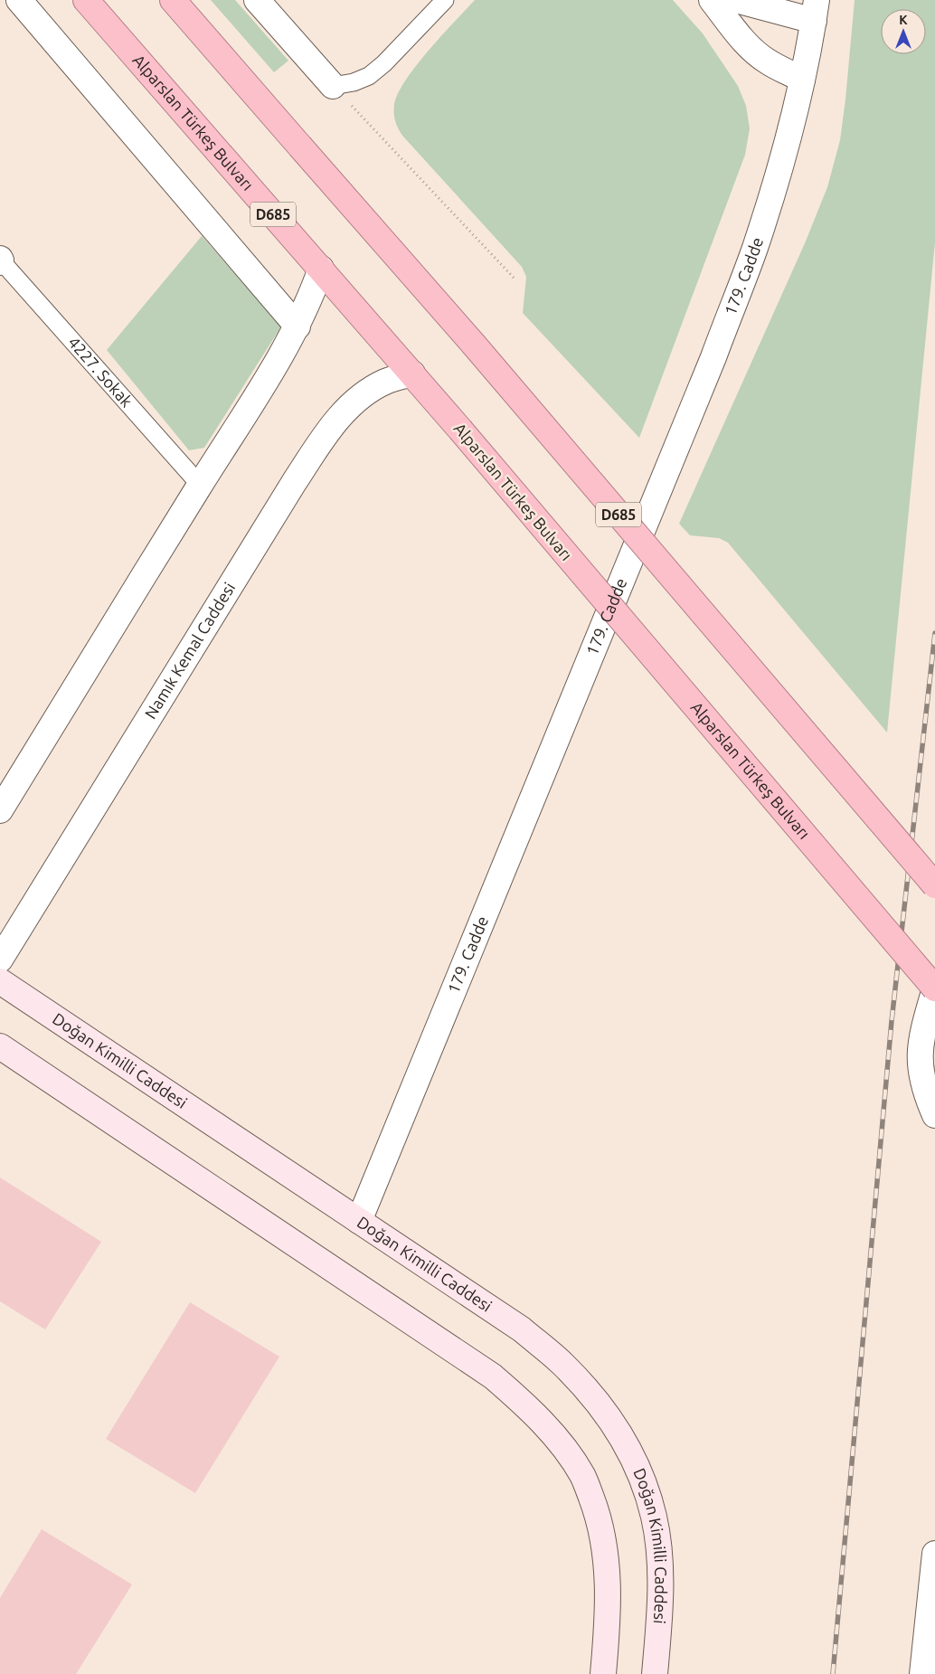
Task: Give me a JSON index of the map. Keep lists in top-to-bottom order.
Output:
{
  "streets": {
    "highway": ["Alparslan Türkeş Bulvarı", "D685"],
    "main road": ["Doğan Kimilli Caddesi"],
    "street": ["179. Cadde", "Namık Kemal Caddesi"],
    "lane": ["4227. Sokak"]
  },
  "crossings": [
    ["Alparslan Türkeş Bulvarı", "Namık Kemal Caddesi"],
    ["179. Cadde", "Doğan Kimilli Caddesi"]
  ],
  "north": "top"
}
